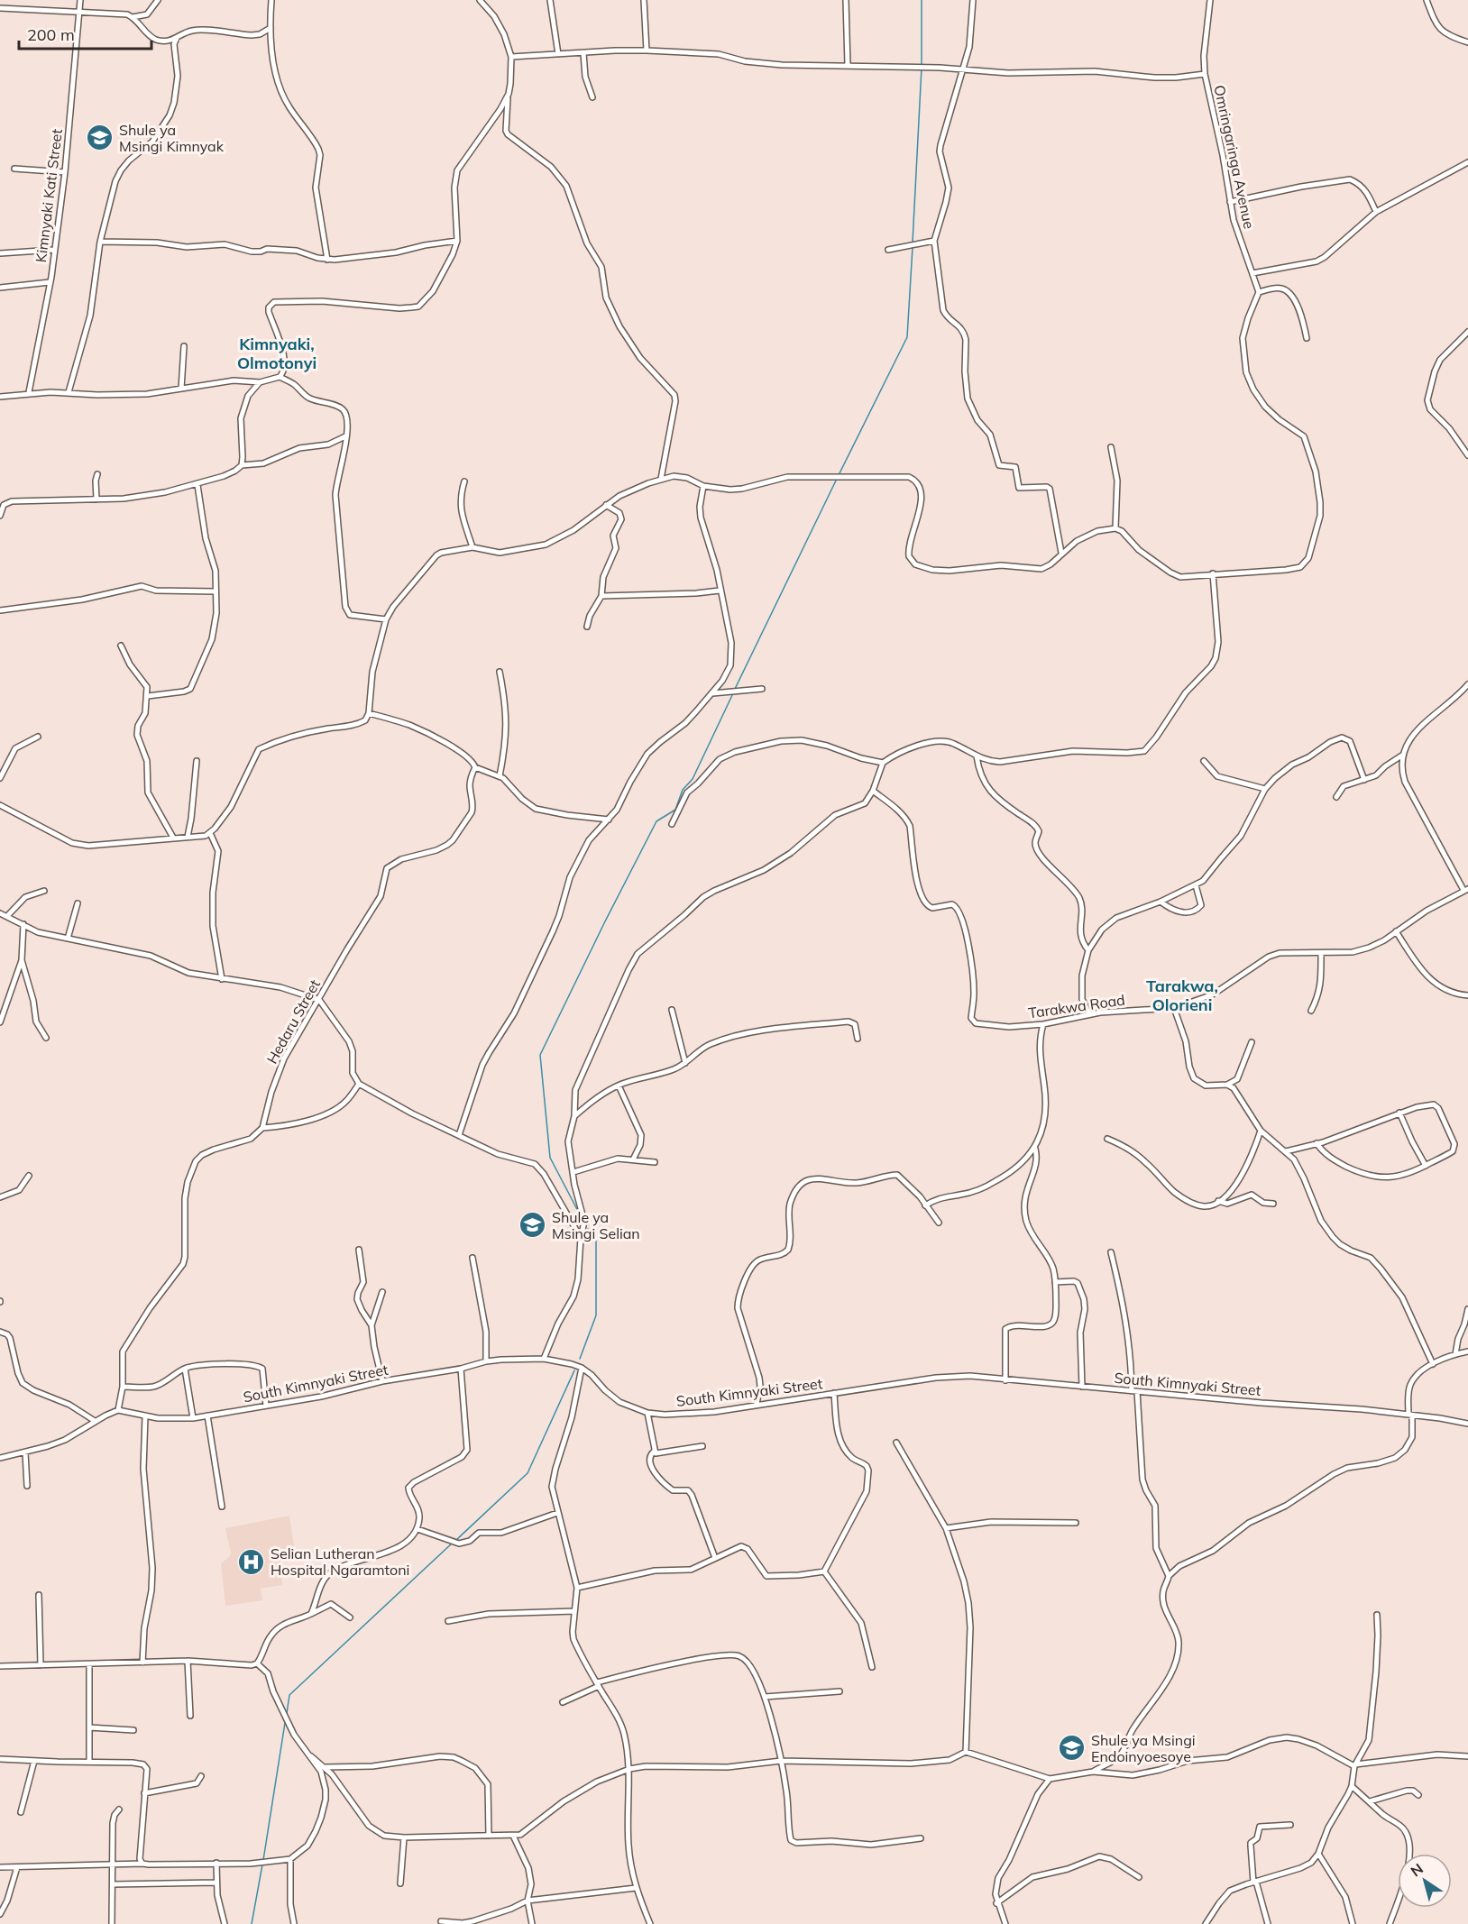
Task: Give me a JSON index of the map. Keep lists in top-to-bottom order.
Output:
{
  "streets": {
    "street": [
      "Omringaringa Avenue",
      "Kimnyaki Kati Street",
      "Tarakwa Road",
      "Hedaru Street",
      "South Kimnyaki Street"
    ]
  },
  "districts": ["Kimnyaki, Olmotonyi", "Tarakwa, Olorieni"],
  "places": {
    "school or university": ["Shule ya Msingi Kimnyak", "Shule ya Msingi Selian", "Shule ya Msingi Endoinyoesoye"],
    "hospital": ["Selian Lutheran Hospital Ngaramtoni"]
  },
  "scale_bar": "200 m",
  "north": "top left"
}
